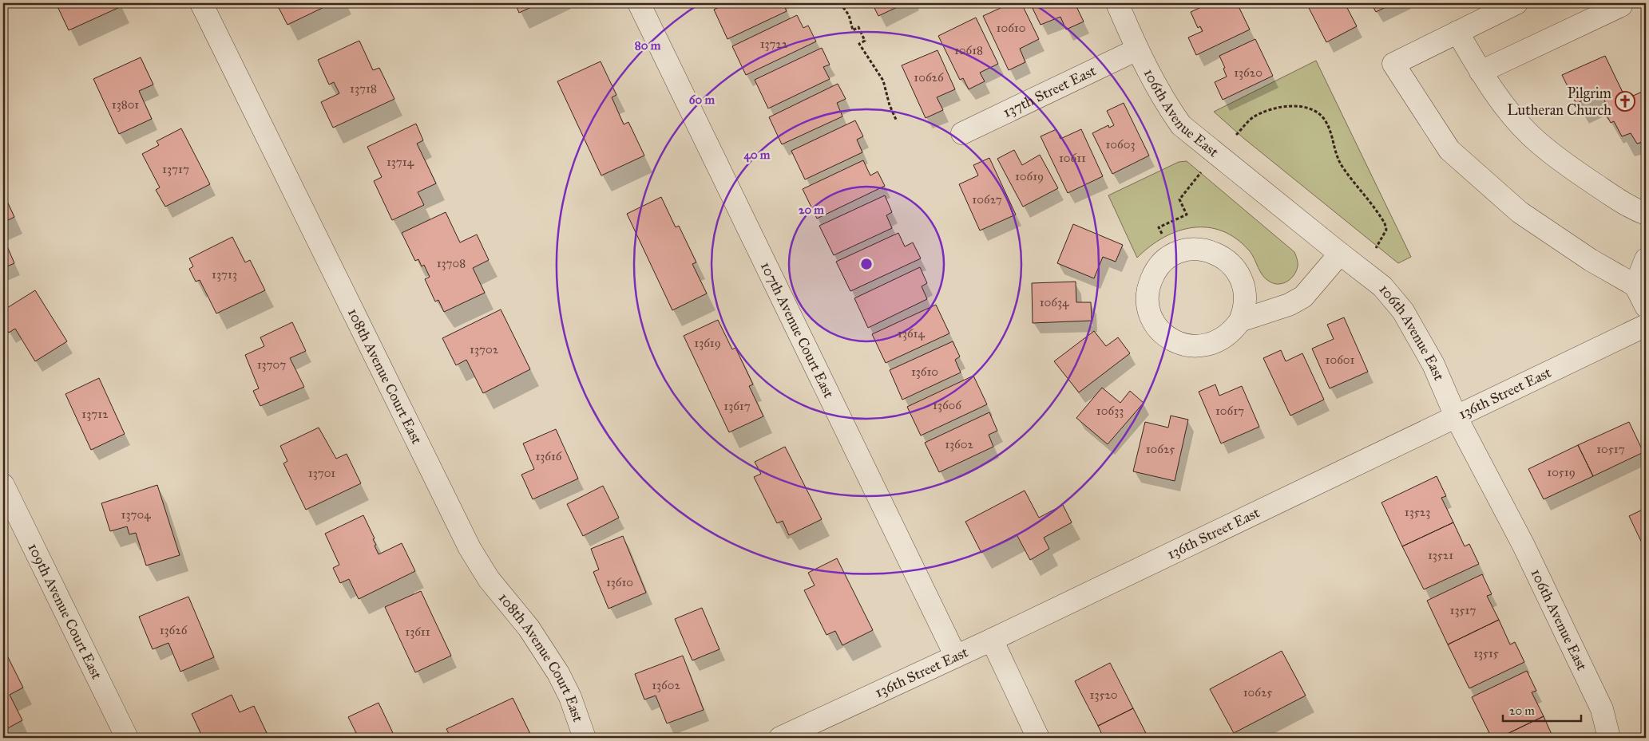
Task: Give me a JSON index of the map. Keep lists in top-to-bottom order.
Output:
{
  "streets": {
    "street": [
      "137th Street East",
      "106th Avenue East",
      "107th Avenue Court East",
      "108th Avenue Court East",
      "136th Street East",
      "109th Avenue Court East"
    ]
  },
  "crossings": [
    ["137th Street East", "106th Avenue East"],
    ["106th Avenue East", "136th Street East"],
    ["107th Avenue Court East", "136th Street East"]
  ],
  "places": {
    "church": ["Pilgrim Lutheran Church"]
  },
  "house_numbers": [
    "10610",
    "13722",
    "10618",
    "13620",
    "10626",
    "13718",
    "13801",
    "10603",
    "10611",
    "13714",
    "13717",
    "10619",
    "10627",
    "13708",
    "13713",
    "10634",
    "13614",
    "13619",
    "13702",
    "10601",
    "13707",
    "13610",
    "13606",
    "13617",
    "10633",
    "10617",
    "13712",
    "13602",
    "10625",
    "10517",
    "13616",
    "10519",
    "13701",
    "13523",
    "13704",
    "13521",
    "13610",
    "13517",
    "13626",
    "13611",
    "13515",
    "13602",
    "10625",
    "13520"
  ],
  "scale_bar": "20 m",
  "rings": [
    "80 m",
    "60 m",
    "40 m",
    "20 m"
  ]
}
